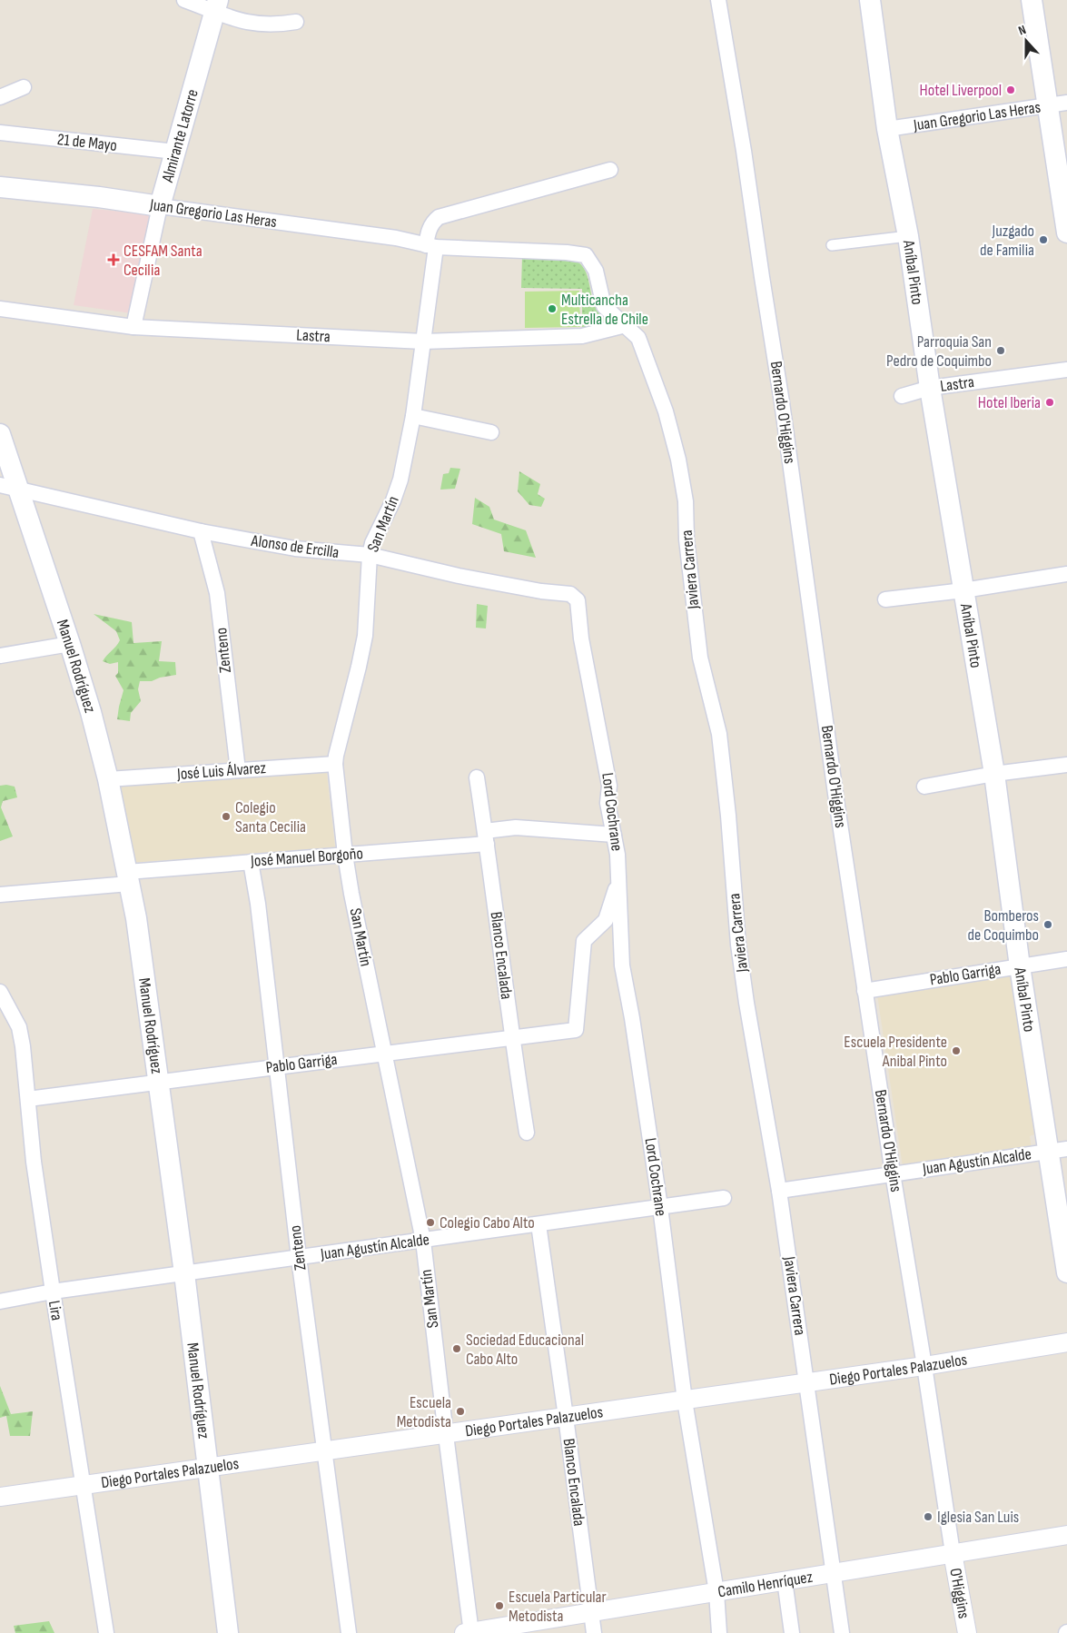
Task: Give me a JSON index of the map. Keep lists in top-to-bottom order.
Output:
{
  "streets": {
    "main road": [
      "Juan Gregorio Las Heras",
      "Almirante Latorre",
      "Aníbal Pinto",
      "Manuel Rodríguez"
    ],
    "street": [
      "21 de Mayo",
      "Lastra",
      "Bernardo O'Higgins",
      "San Martín",
      "Alonso de Ercilla",
      "Javiera Carrera",
      "Zenteno",
      "José Luis Álvarez",
      "Lord Cochrane",
      "José Manuel Borgoño",
      "Blanco Encalada",
      "Pablo Garriga",
      "Juan Agustín Alcalde",
      "Lira",
      "Diego Portales Palazuelos",
      "Camilo Henríquez",
      "O'Higgins"
    ]
  },
  "crossings": [
    ["Juan Gregorio Las Heras", "Almirante Latorre"],
    ["Juan Gregorio Las Heras", "Aníbal Pinto"],
    ["Juan Gregorio Las Heras", "San Martín"],
    ["Juan Gregorio Las Heras", "Javiera Carrera"],
    ["Almirante Latorre", "21 de Mayo"],
    ["Almirante Latorre", "Lastra"],
    ["Aníbal Pinto", "Lastra"],
    ["Aníbal Pinto", "Pablo Garriga"],
    ["Aníbal Pinto", "Juan Agustín Alcalde"],
    ["Lastra", "San Martín"],
    ["Lastra", "Javiera Carrera"],
    ["Bernardo O'Higgins", "Pablo Garriga"],
    ["Bernardo O'Higgins", "Juan Agustín Alcalde"],
    ["Bernardo O'Higgins", "Diego Portales Palazuelos"],
    ["Bernardo O'Higgins", "Camilo Henríquez"],
    ["Bernardo O'Higgins", "O'Higgins"],
    ["San Martín", "Alonso de Ercilla"],
    ["San Martín", "José Luis Álvarez"],
    ["San Martín", "José Manuel Borgoño"],
    ["San Martín", "Pablo Garriga"],
    ["San Martín", "Juan Agustín Alcalde"],
    ["San Martín", "Diego Portales Palazuelos"],
    ["San Martín", "Camilo Henríquez"],
    ["Alonso de Ercilla", "Zenteno"],
    ["Alonso de Ercilla", "Manuel Rodríguez"],
    ["Alonso de Ercilla", "Lord Cochrane"],
    ["Javiera Carrera", "Juan Agustín Alcalde"],
    ["Javiera Carrera", "Diego Portales Palazuelos"],
    ["Javiera Carrera", "Camilo Henríquez"],
    ["Zenteno", "José Luis Álvarez"],
    ["Zenteno", "José Manuel Borgoño"],
    ["Zenteno", "Pablo Garriga"],
    ["Zenteno", "Juan Agustín Alcalde"],
    ["Zenteno", "Diego Portales Palazuelos"],
    ["Manuel Rodríguez", "José Luis Álvarez"],
    ["Manuel Rodríguez", "José Manuel Borgoño"],
    ["Manuel Rodríguez", "Pablo Garriga"],
    ["Manuel Rodríguez", "Juan Agustín Alcalde"],
    ["Manuel Rodríguez", "Diego Portales Palazuelos"],
    ["Lord Cochrane", "José Manuel Borgoño"],
    ["Lord Cochrane", "Pablo Garriga"],
    ["Lord Cochrane", "Juan Agustín Alcalde"],
    ["Lord Cochrane", "Diego Portales Palazuelos"],
    ["Lord Cochrane", "Camilo Henríquez"],
    ["José Manuel Borgoño", "Blanco Encalada"],
    ["Blanco Encalada", "Pablo Garriga"],
    ["Blanco Encalada", "Juan Agustín Alcalde"],
    ["Blanco Encalada", "Diego Portales Palazuelos"],
    ["Blanco Encalada", "Camilo Henríquez"],
    ["Pablo Garriga", "Lira"],
    ["Juan Agustín Alcalde", "Lira"],
    ["Lira", "Diego Portales Palazuelos"],
    ["Camilo Henríquez", "O'Higgins"]
  ],
  "places": {
    "other": [
      "Hotel Liverpool",
      "Juzgado de Familia",
      "Multicancha Estrella de Chile",
      "Parroquia San Pedro de Coquimbo",
      "Hotel Iberia",
      "Colegio Santa Cecilia",
      "Bomberos de Coquimbo",
      "Escuela Presidente Anibal Pinto",
      "Colegio Cabo Alto",
      "Sociedad Educacional Cabo Alto",
      "Escuela Metodista",
      "Iglesia San Luis",
      "Escuela Particular Metodista"
    ],
    "health": ["CESFAM Santa Cecilia"]
  },
  "north": "top"
}
